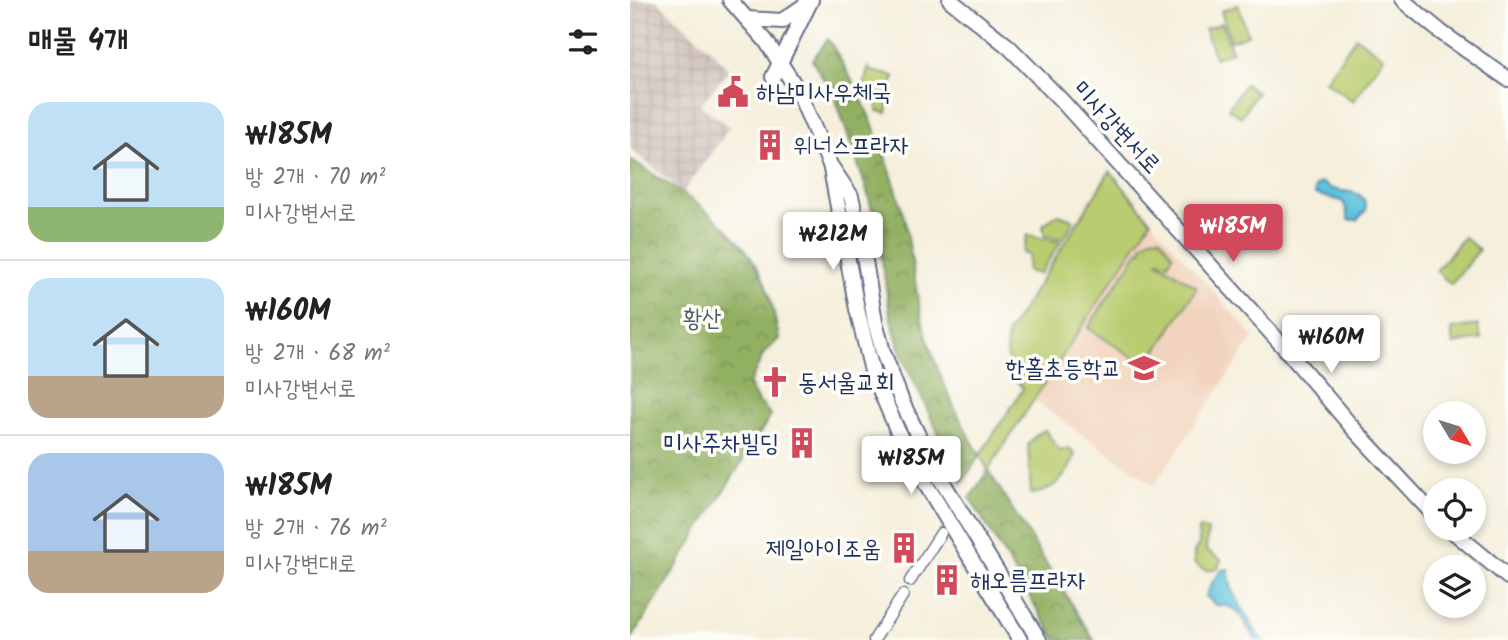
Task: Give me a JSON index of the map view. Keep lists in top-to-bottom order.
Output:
{
  "streets": {
    "main road": ["미사강변서로"]
  },
  "parks": ["황산"],
  "places": {
    "public building": ["하남미사우체국"],
    "building": [
      "위너스프라자",
      "미사주차빌딩",
      "제일아이조움",
      "해오름프라자"
    ],
    "school or university": ["한홀초등학교"],
    "church": ["동서울교회"]
  },
  "north": "bottom right",
  "page": {
    "heading": "매물 4개",
    "list": [
      {
        "name": "₩185M",
        "note": "방 2개 · 70 m² · 미사강변서로"
      },
      {
        "name": "₩160M",
        "note": "방 2개 · 68 m² · 미사강변서로"
      },
      {
        "name": "₩185M",
        "note": "방 2개 · 76 m² · 미사강변대로"
      }
    ],
    "price": [
      "₩185M",
      "₩212M",
      "₩160M",
      "₩185M"
    ]
  }
}
